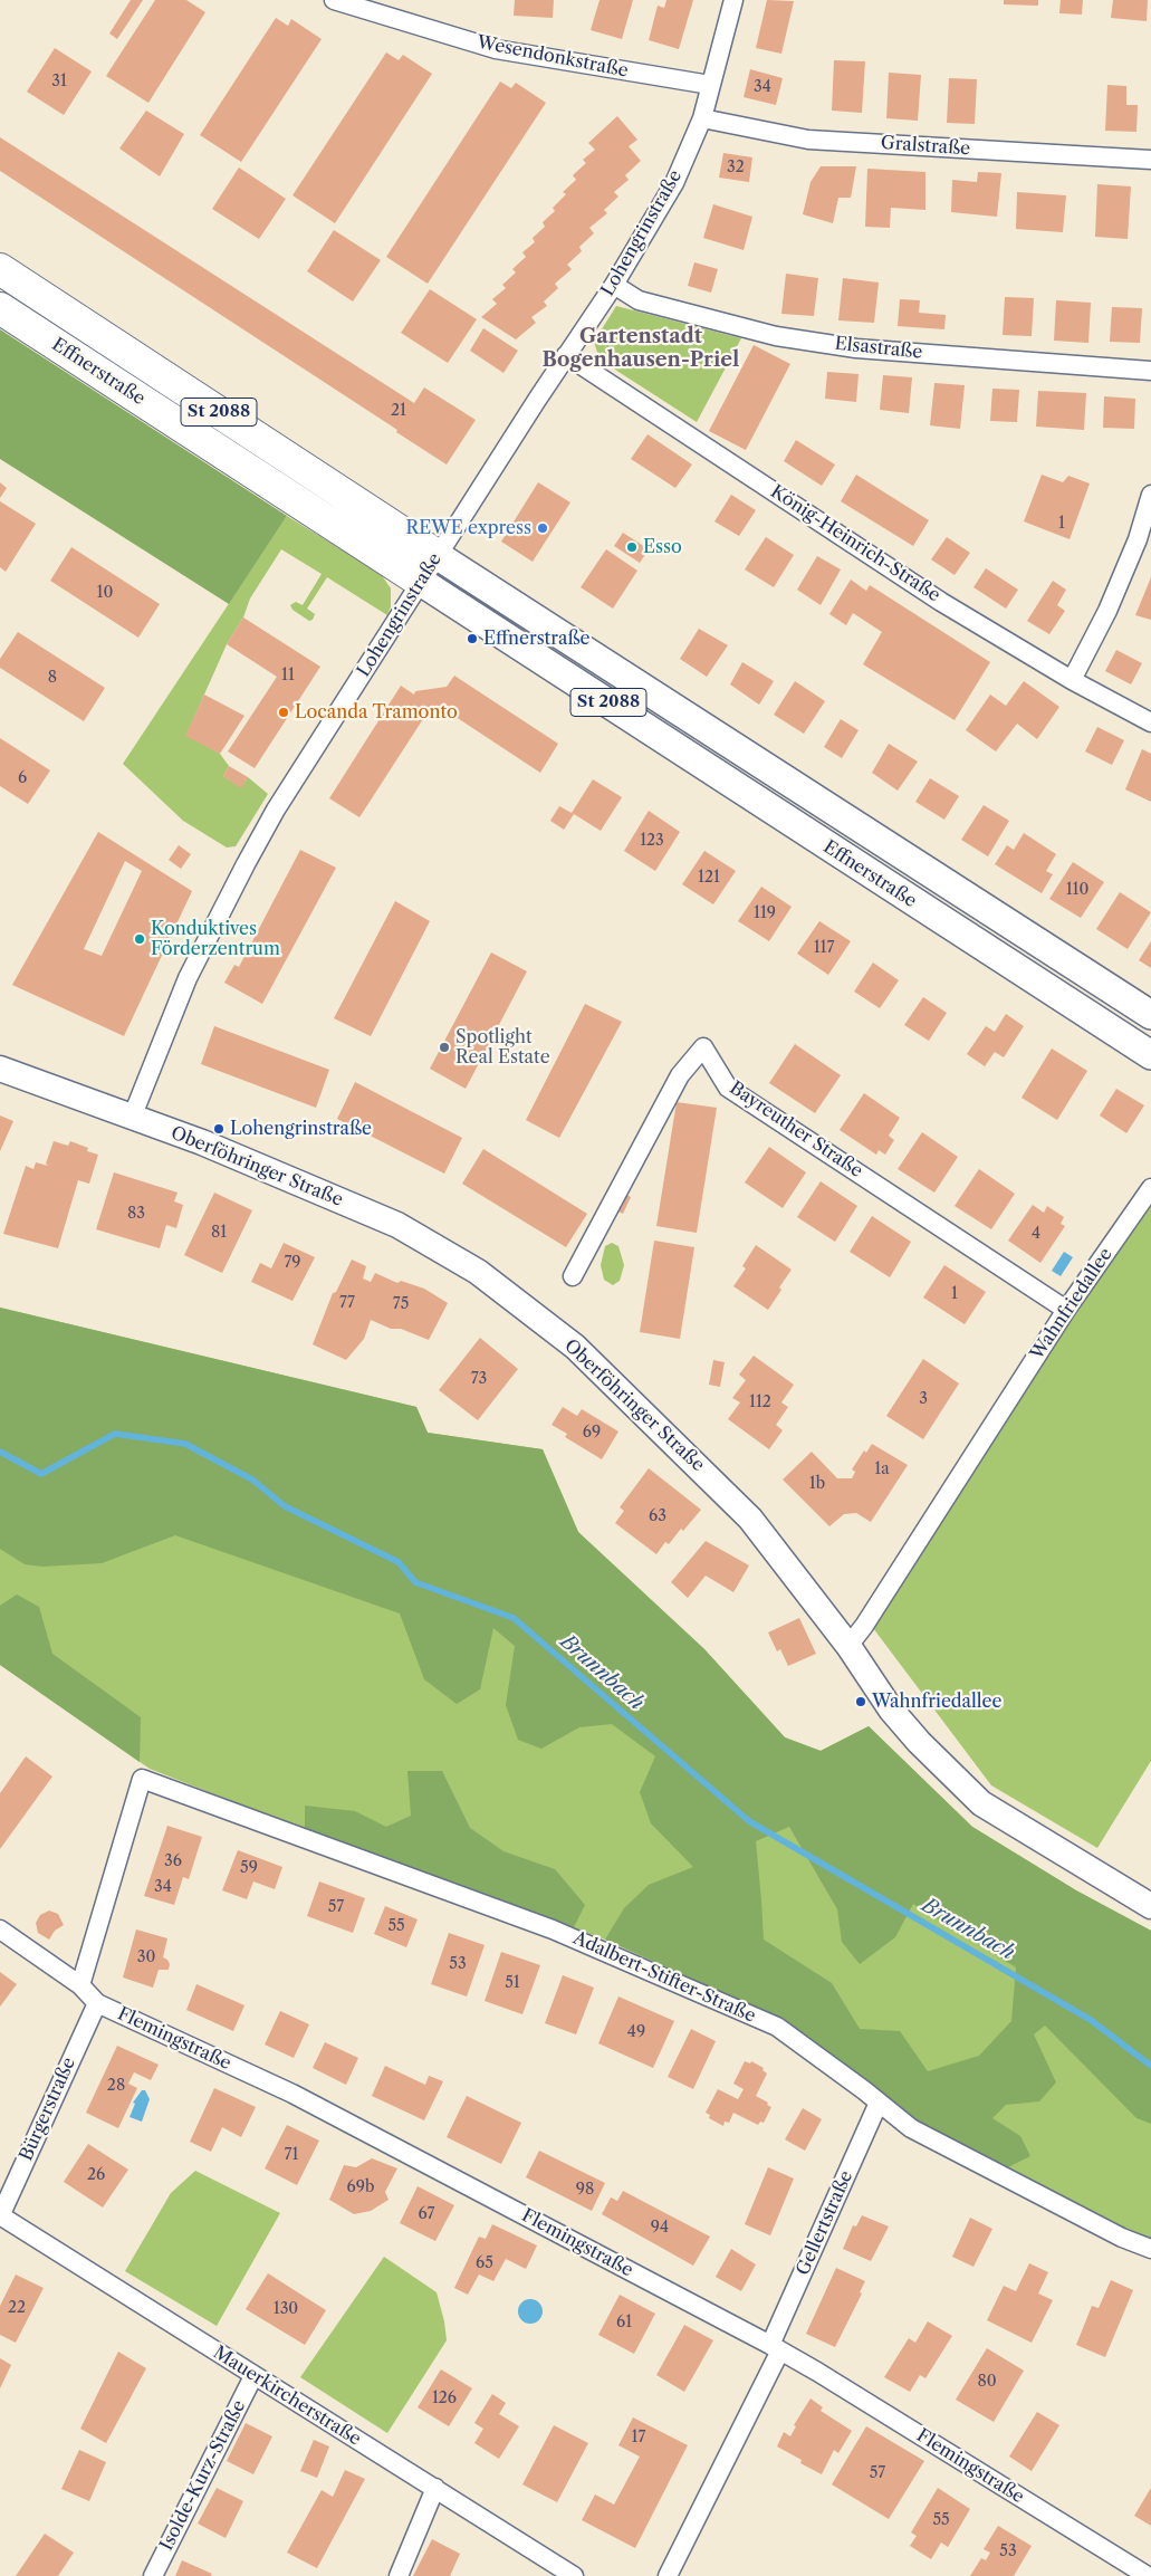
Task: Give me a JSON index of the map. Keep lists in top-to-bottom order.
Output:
{
  "streets": {
    "highway": ["Effnerstraße", "St 2088"],
    "main road": ["Oberföhringer Straße"],
    "street": [
      "Wesendonkstraße",
      "Gralstraße",
      "Lohengrinstraße",
      "Elsastraße",
      "König-Heinrich-Straße",
      "Bayreuther Straße",
      "Wahnfriedallee",
      "Adalbert-Stifter-Straße",
      "Flemingstraße",
      "Bürgerstraße",
      "Gellertstraße",
      "Mauerkircherstraße",
      "Isolde-Kurz-Straße"
    ]
  },
  "crossings": [
    ["Wesendonkstraße", "Lohengrinstraße"],
    ["Gralstraße", "Lohengrinstraße"],
    ["Lohengrinstraße", "Elsastraße"],
    ["Lohengrinstraße", "Effnerstraße"],
    ["Lohengrinstraße", "König-Heinrich-Straße"],
    ["Lohengrinstraße", "Oberföhringer Straße"],
    ["Bayreuther Straße", "Wahnfriedallee"],
    ["Oberföhringer Straße", "Wahnfriedallee"],
    ["Adalbert-Stifter-Straße", "Flemingstraße"],
    ["Adalbert-Stifter-Straße", "Gellertstraße"],
    ["Flemingstraße", "Bürgerstraße"],
    ["Flemingstraße", "Gellertstraße"],
    ["Bürgerstraße", "Mauerkircherstraße"],
    ["Mauerkircherstraße", "Isolde-Kurz-Straße"]
  ],
  "districts": ["Gartenstadt Bogenhausen-Priel"],
  "water": ["Brunnbach"],
  "places": [
    "REWE express",
    "Esso",
    "Effnerstraße",
    "Locanda Tramonto",
    "Konduktives Förderzentrum",
    "Spotlight Real Estate",
    "Lohengrinstraße",
    "Wahnfriedallee"
  ],
  "house_numbers": [
    "31",
    "34",
    "32",
    "21",
    "1",
    "10",
    "11",
    "8",
    "6",
    "123",
    "121",
    "110",
    "119",
    "117",
    "83",
    "81",
    "4",
    "79",
    "1",
    "77",
    "75",
    "73",
    "3",
    "112",
    "69",
    "1a",
    "1b",
    "63",
    "36",
    "59",
    "34",
    "57",
    "55",
    "30",
    "53",
    "51",
    "49",
    "28",
    "71",
    "26",
    "69b",
    "98",
    "67",
    "94",
    "65",
    "22",
    "130",
    "61",
    "80",
    "126",
    "17",
    "57",
    "55",
    "53"
  ]
}
